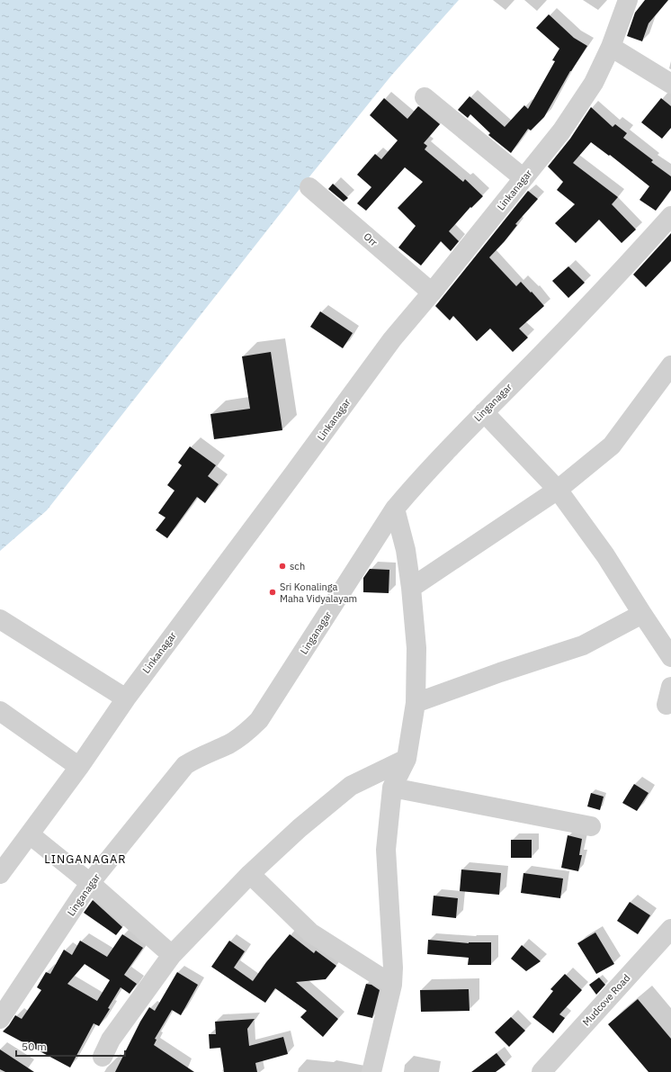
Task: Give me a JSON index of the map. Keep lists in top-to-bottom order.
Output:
{
  "streets": {
    "street": [
      "Linkanagar",
      "Orr",
      "Linganagar",
      "Mudcove Road"
    ]
  },
  "crossings": [
    ["Linkanagar", "Orr"]
  ],
  "districts": ["LINGANAGAR"],
  "places": ["sch", "Sri Konalinga Maha Vidyalayam"],
  "scale_bar": "50 m"
}
